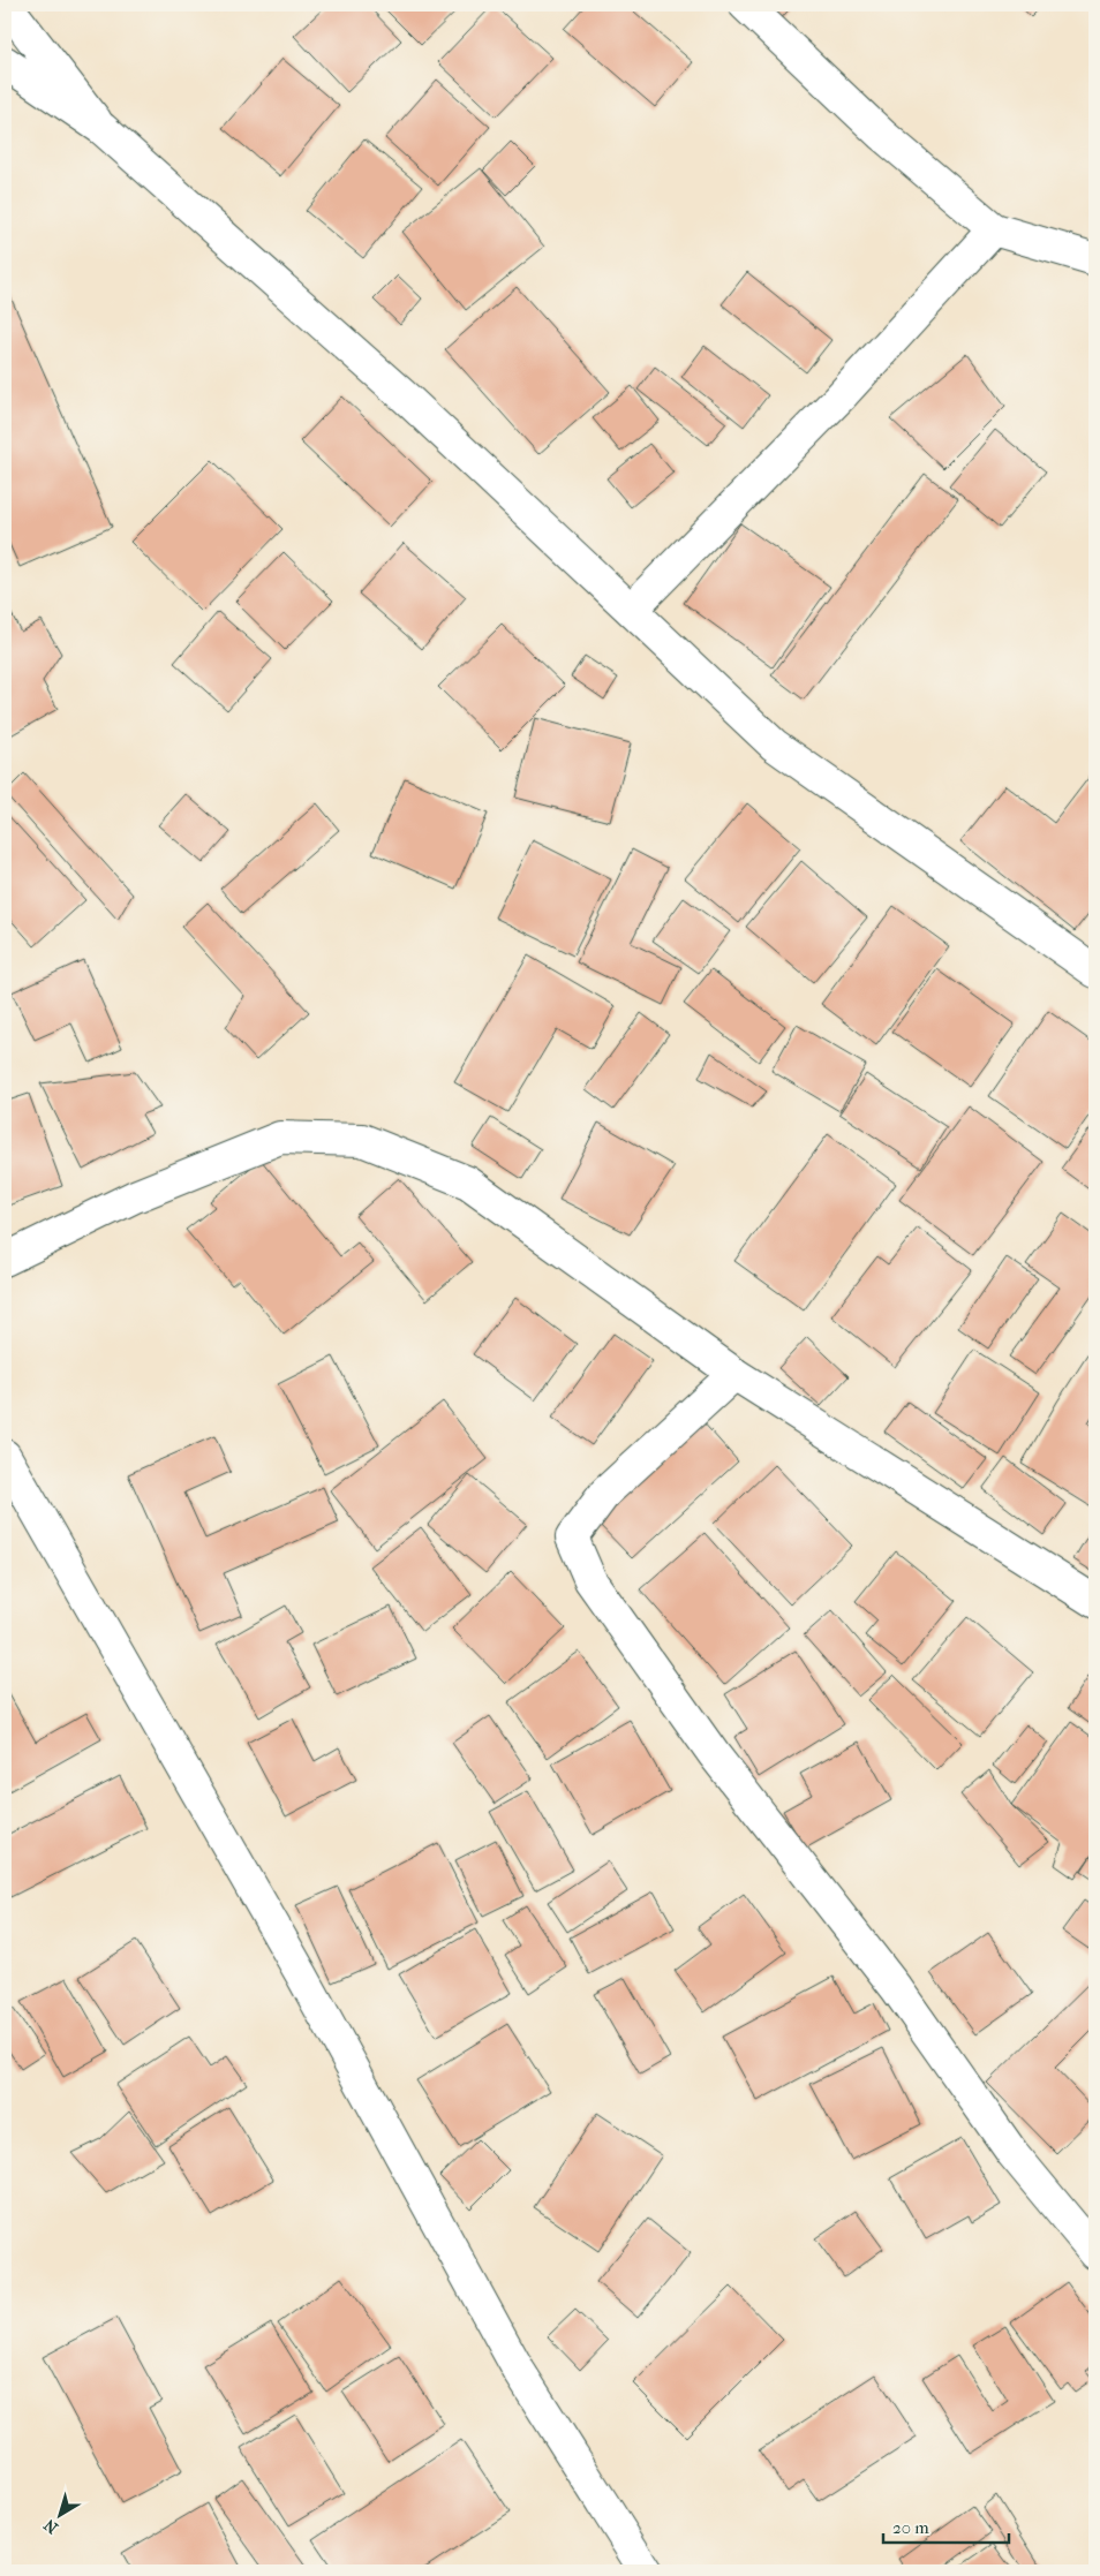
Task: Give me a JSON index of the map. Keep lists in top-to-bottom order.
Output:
{
  "scale_bar": "20 m",
  "north": "bottom left"
}
